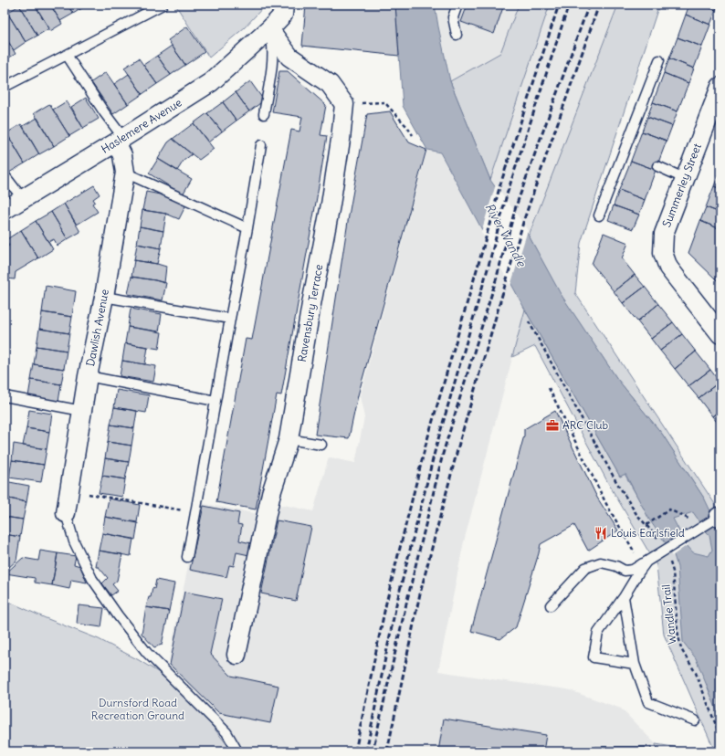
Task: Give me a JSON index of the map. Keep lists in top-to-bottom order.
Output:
{
  "streets": {
    "street": [
      "Haslemere Avenue",
      "Summerley Street",
      "Ravensbury Terrace",
      "Dawlish Avenue"
    ],
    "path": ["Wandle Trail"]
  },
  "crossings": [
    ["Haslemere Avenue", "Dawlish Avenue"]
  ],
  "water": ["River Wandle"],
  "parks": ["Durnsford Road Recreation Ground"],
  "places": {
    "office": ["ARC Club"],
    "restaurant": ["Louis Earlsfield"]
  }
}
